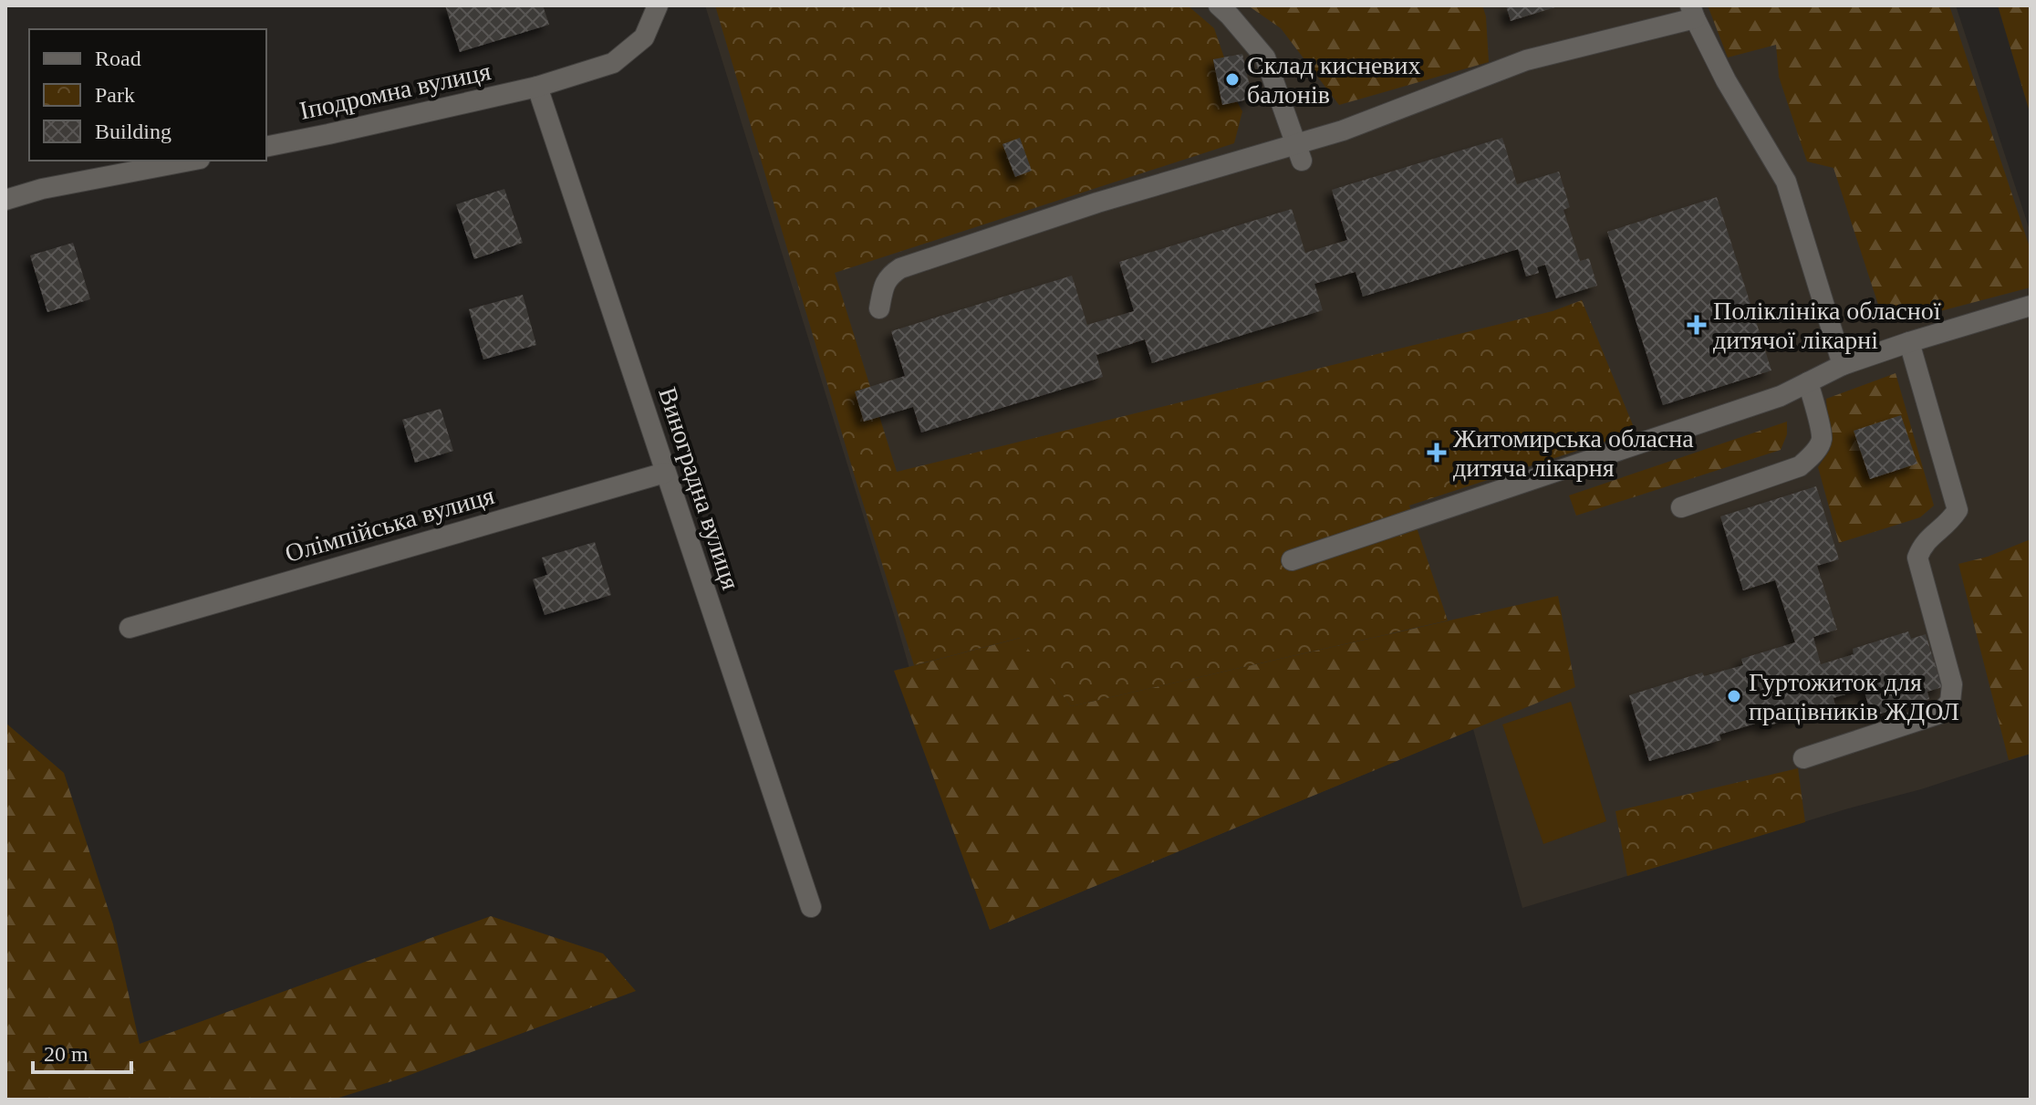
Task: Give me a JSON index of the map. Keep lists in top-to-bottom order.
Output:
{
  "streets": {
    "street": ["Іподромна вулиця", "Виноградна вулиця", "Олімпійська вулиця"]
  },
  "crossings": [
    ["Іподромна вулиця", "Виноградна вулиця"],
    ["Виноградна вулиця", "Олімпійська вулиця"]
  ],
  "places": {
    "other": ["Склад кисневих балонів", "Гуртожиток для працiвникiв ЖДОЛ"],
    "health": ["Поліклініка обласної дитячої лікарні", "Житомирська обласна дитяча лікарня"]
  },
  "legend": ["Road", "Park", "Building"],
  "scale_bar": "20 m"
}
